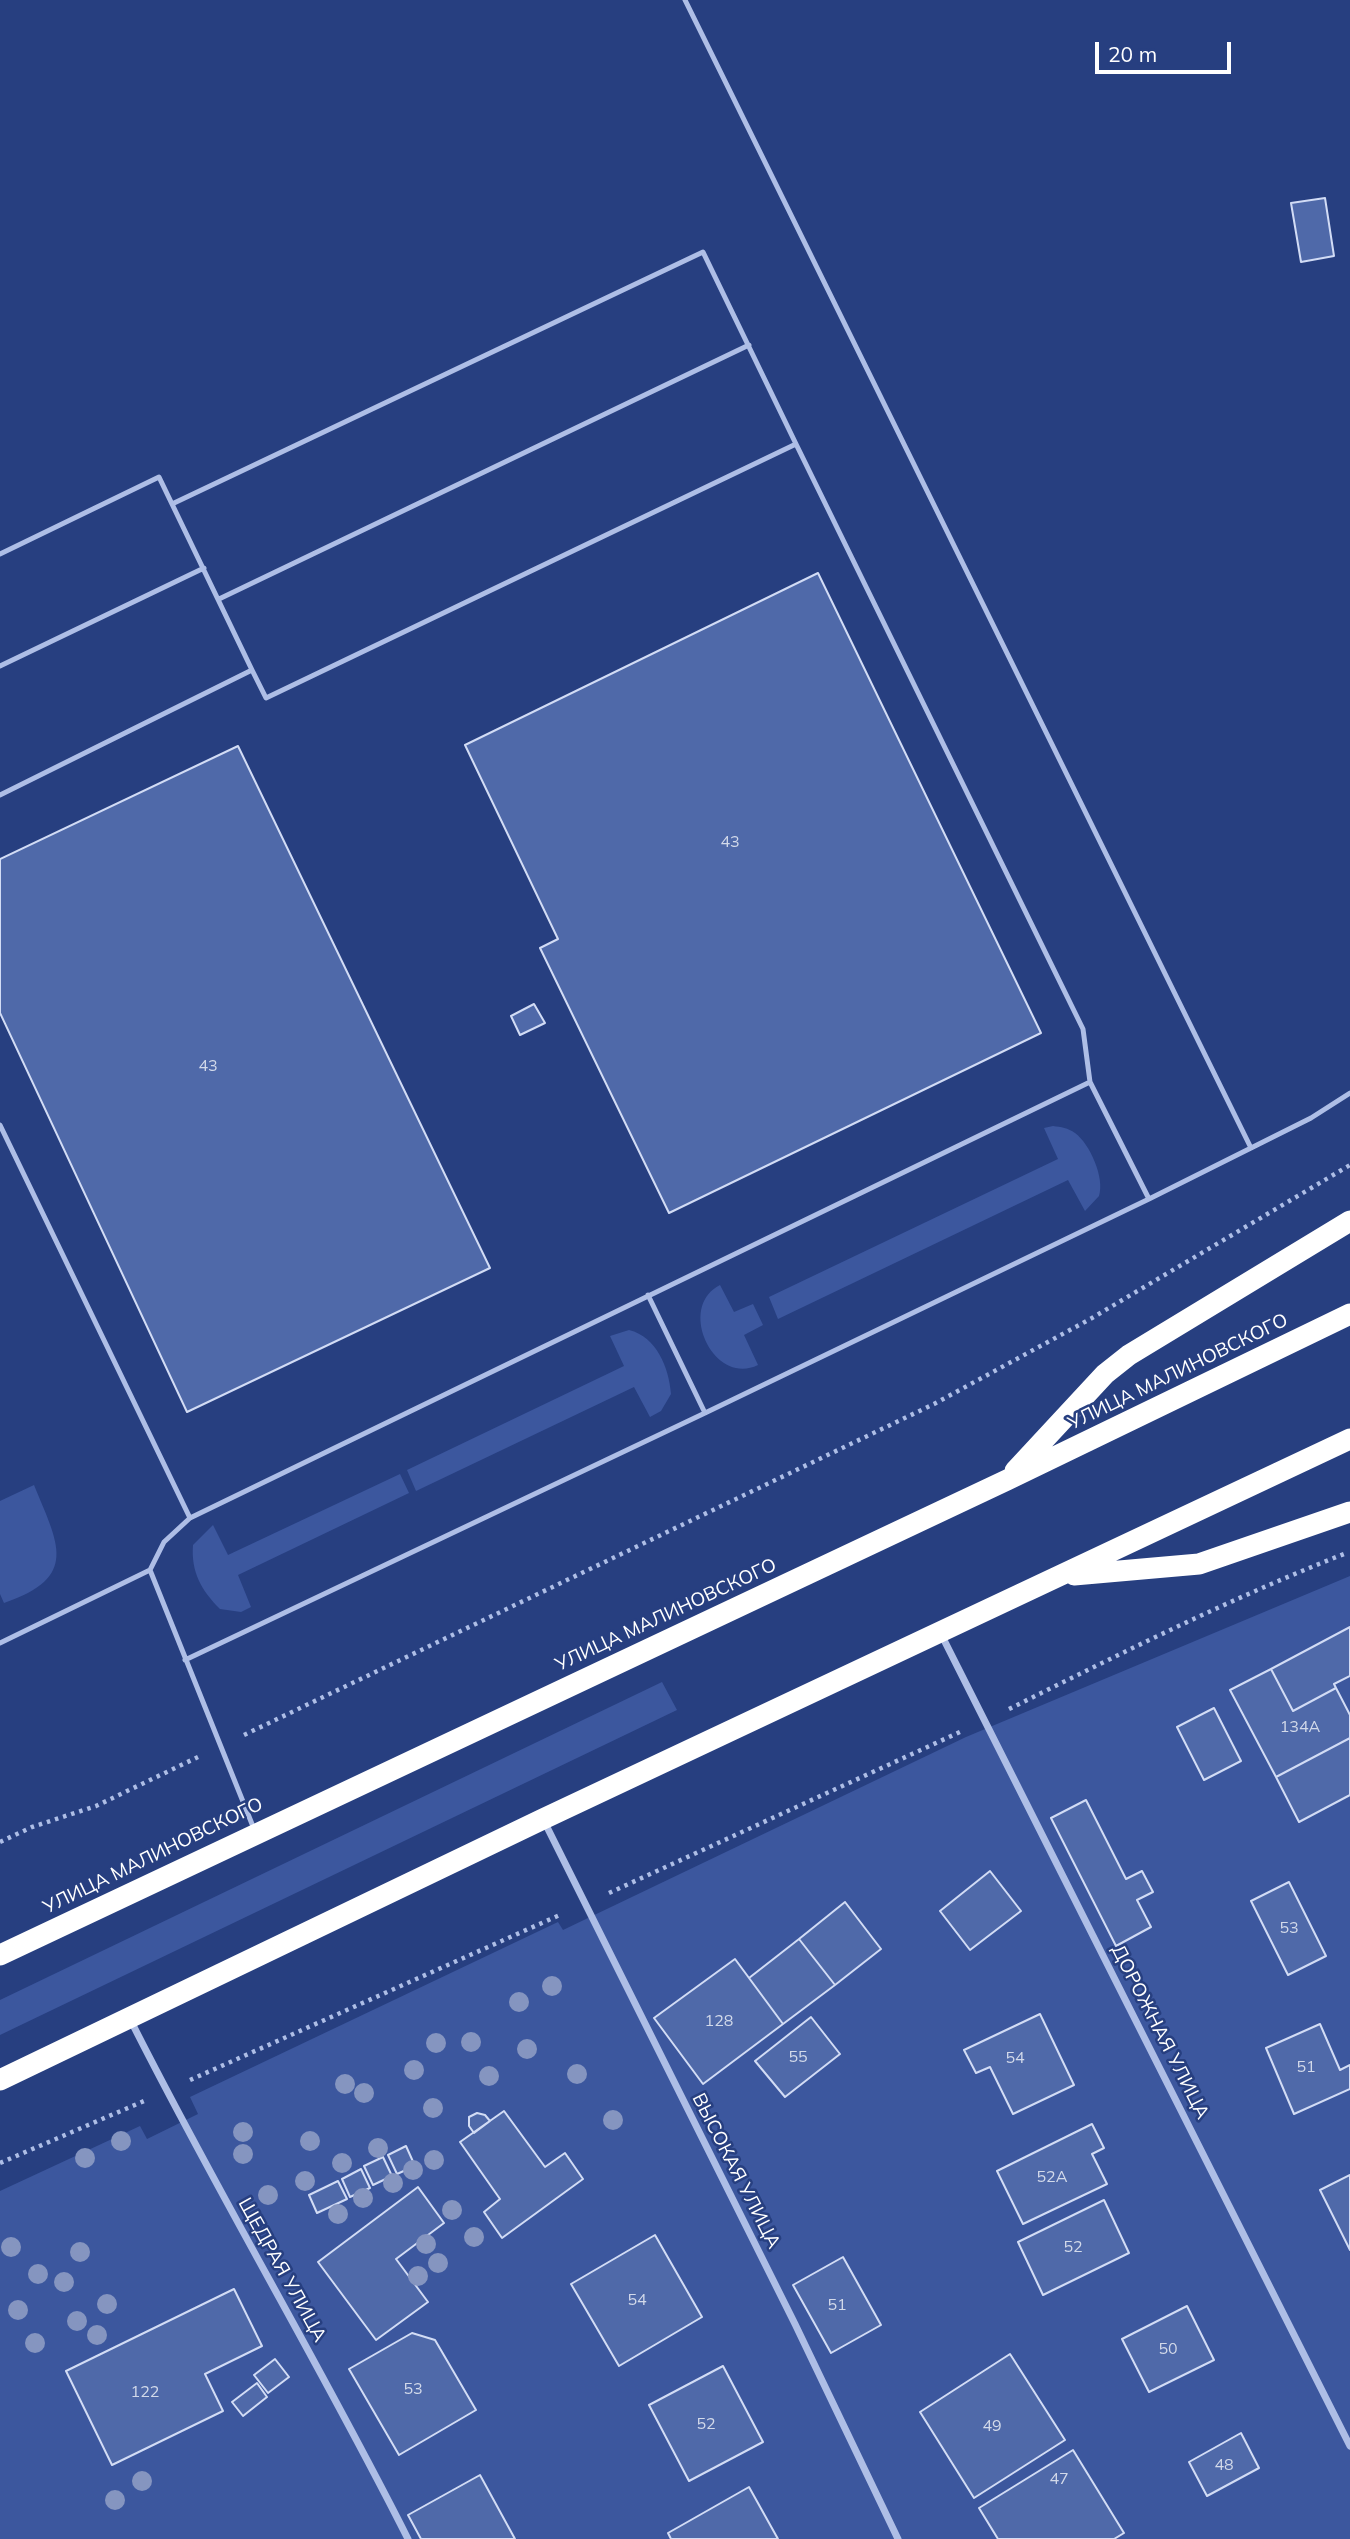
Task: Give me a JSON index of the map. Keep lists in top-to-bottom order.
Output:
{
  "streets": {
    "highway": ["УЛИЦА МАЛИНОВСКОГО"],
    "street": ["ДОРОЖНАЯ УЛИЦА", "ВЫСОКАЯ УЛИЦА", "ЩЕДРАЯ УЛИЦА"]
  },
  "house_numbers": [
    "43",
    "43",
    "134А",
    "53",
    "128",
    "55",
    "54",
    "51",
    "52А",
    "52",
    "54",
    "51",
    "50",
    "53",
    "122",
    "52",
    "49",
    "48",
    "47"
  ],
  "scale_bar": "20 m"
}
